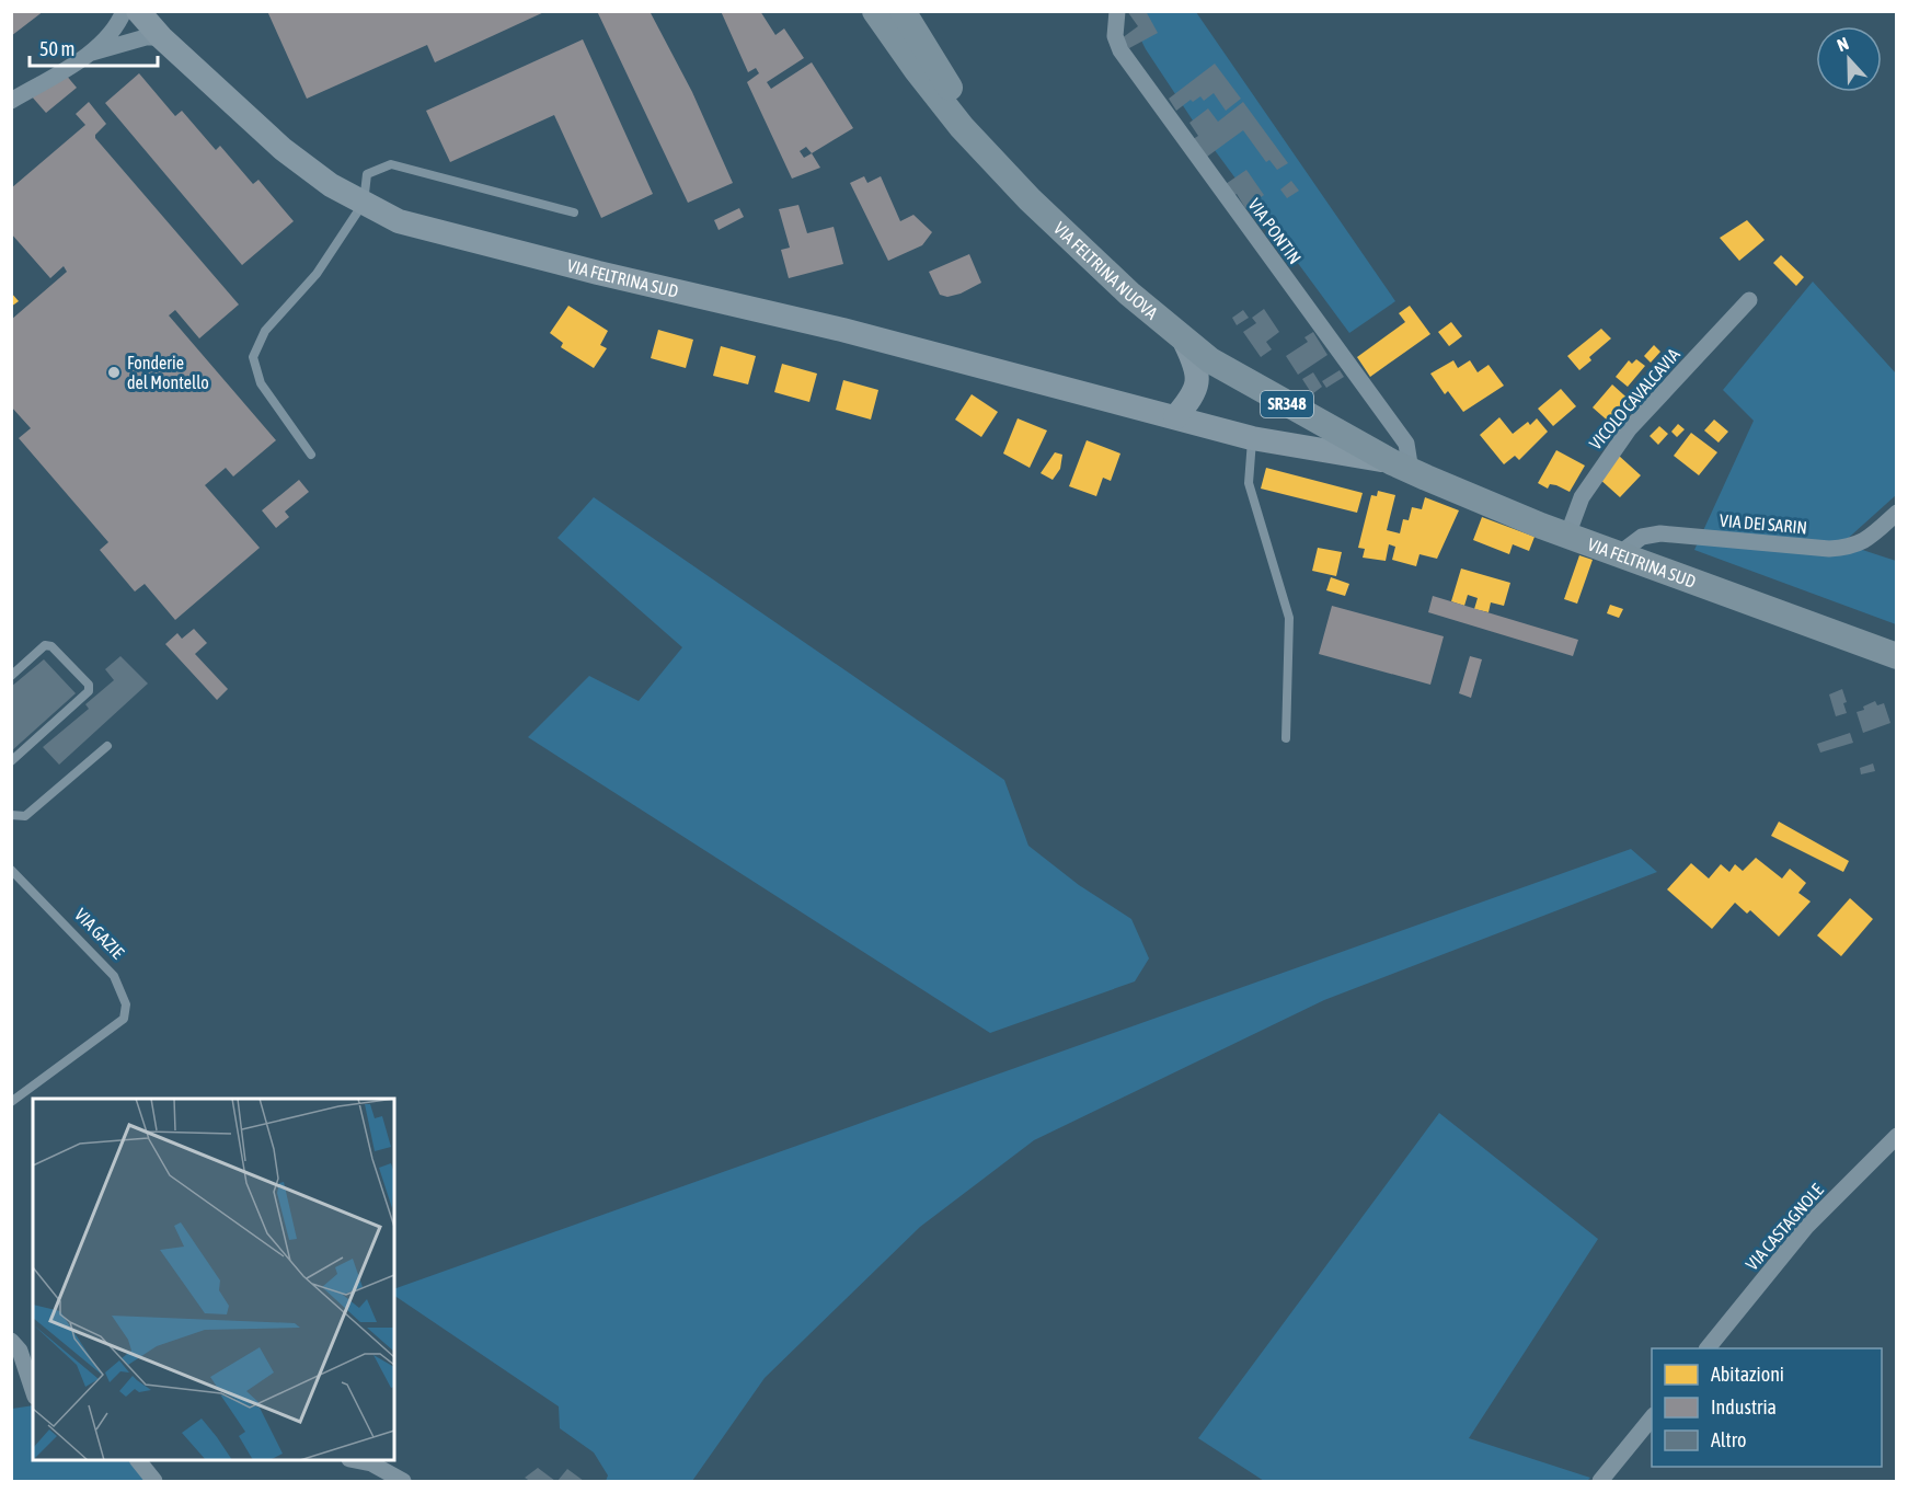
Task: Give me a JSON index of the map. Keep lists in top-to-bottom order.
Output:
{
  "streets": {
    "main road": ["VIA FELTRINA NUOVA", "VIA FELTRINA SUD", "SR348"],
    "street": [
      "VIA PONTIN",
      "VICOLO CAVALCAVIA",
      "VIA DEI SARIN",
      "VIA CASTAGNOLE"
    ],
    "lane": ["VIA GAZIE"]
  },
  "crossings": [
    ["VIA PONTIN", "VIA FELTRINA NUOVA"],
    ["VIA PONTIN", "VIA FELTRINA SUD"],
    ["VIA FELTRINA NUOVA", "VIA FELTRINA SUD"],
    ["VIA FELTRINA SUD", "VICOLO CAVALCAVIA"],
    ["VIA FELTRINA SUD", "VIA DEI SARIN"]
  ],
  "places": ["Fonderie del Montello"],
  "legend": ["Abitazioni", "Industria", "Altro"],
  "scale_bar": "50 m",
  "north": "top"
}
